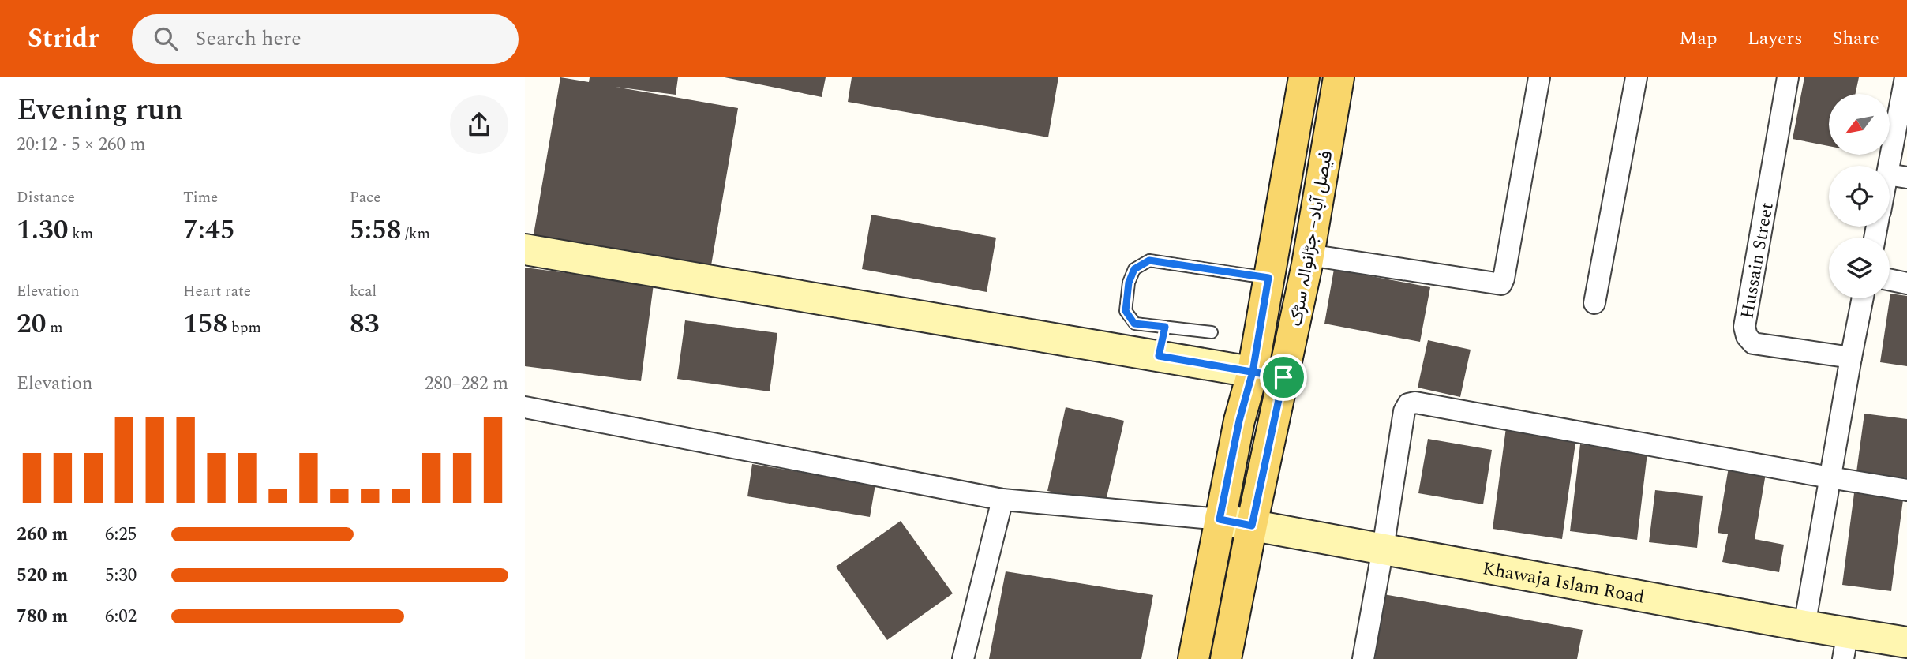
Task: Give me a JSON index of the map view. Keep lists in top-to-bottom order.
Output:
{
  "streets": {
    "main road": ["فیصل آباد– جڑانوالہ سڑک"],
    "street": ["Hussain Street", "Khawaja Islam Road"]
  },
  "crossings": [
    ["فیصل آباد– جڑانوالہ سڑک", "Khawaja Islam Road"]
  ],
  "north": "bottom left",
  "page": {
    "header": "Stridr",
    "search": "Search here",
    "nav": ["Map", "Layers", "Share"],
    "heading": ["Evening run", "20:12 · 5 × 260 m"],
    "stats": [
      ["Distance", "1.30 km"],
      ["Time", "7:45"],
      ["Pace", "5:58 /km"],
      ["Elevation", "20 m"],
      ["Heart rate", "158 bpm"],
      ["kcal", "83"]
    ],
    "chart": ["Elevation", "280–282 m"],
    "list": [
      {
        "name": "260 m",
        "note": "6:25"
      },
      {
        "name": "520 m",
        "note": "5:30"
      },
      {
        "name": "780 m",
        "note": "6:02"
      }
    ]
  }
}
